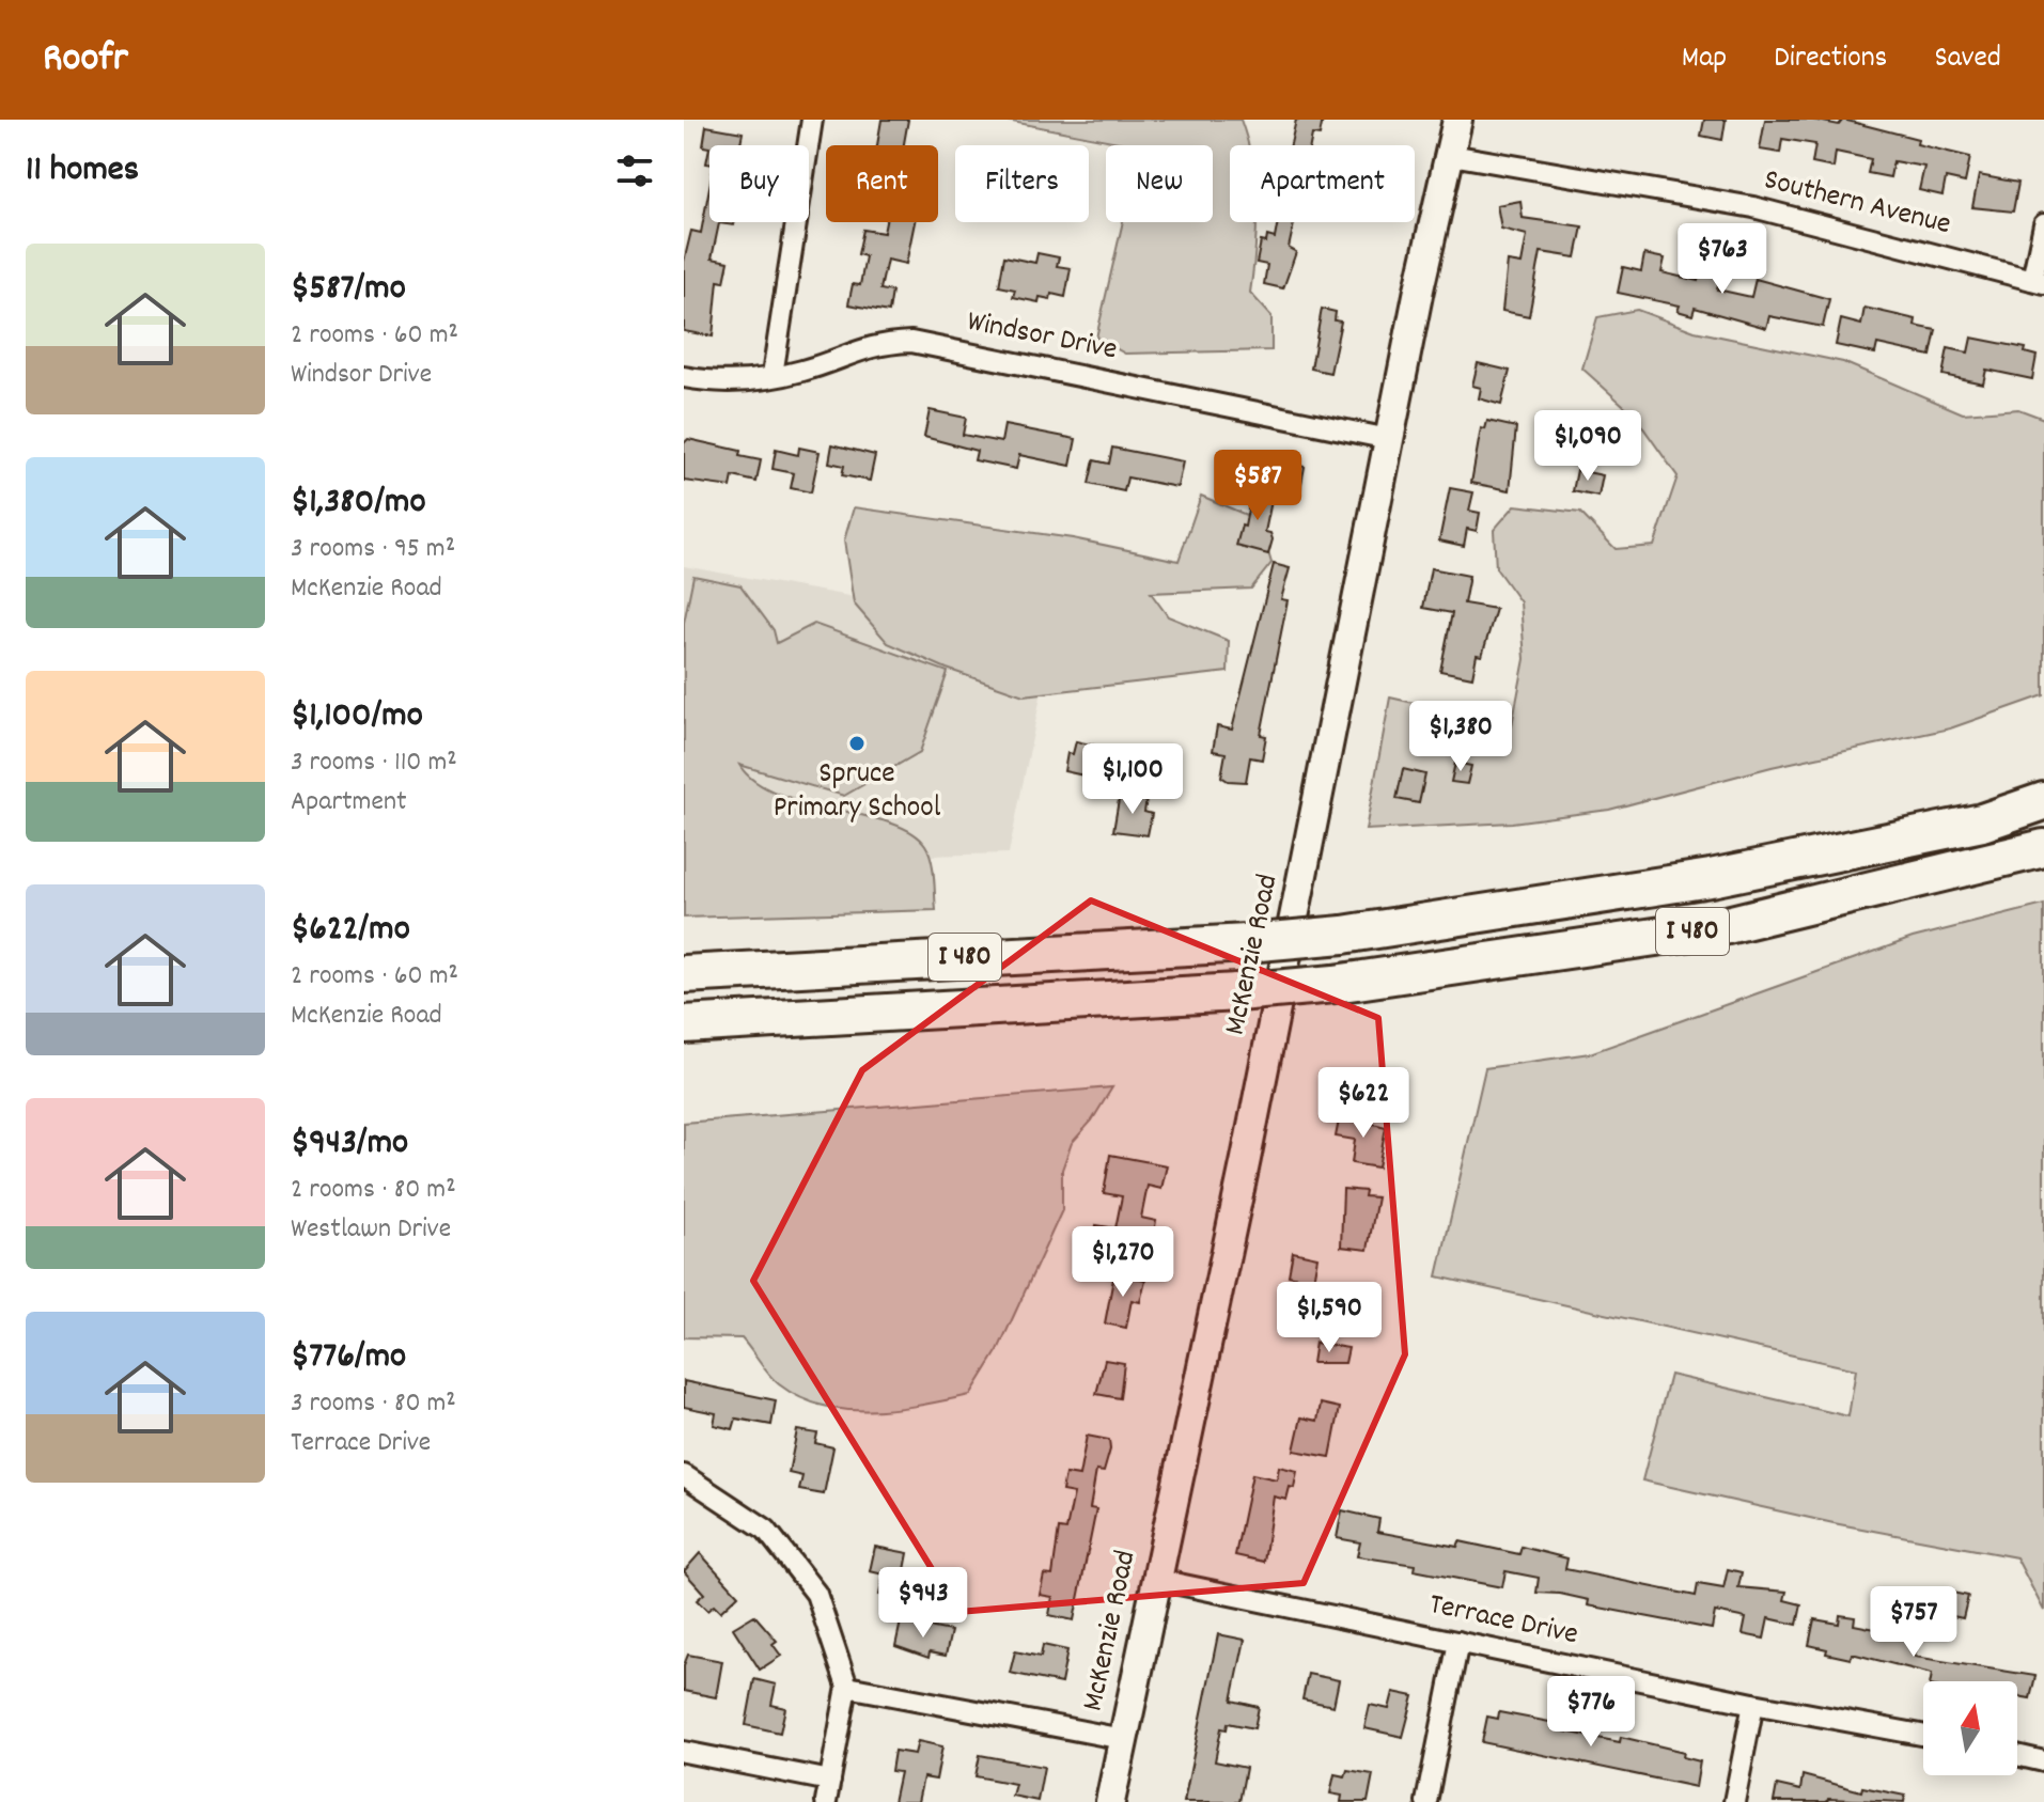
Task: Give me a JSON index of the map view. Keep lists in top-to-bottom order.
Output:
{
  "streets": {
    "highway": ["I 480"],
    "street": [
      "Southern Avenue",
      "Windsor Drive",
      "McKenzie Road",
      "Terrace Drive"
    ]
  },
  "crossings": [
    ["Southern Avenue", "McKenzie Road"],
    ["Windsor Drive", "McKenzie Road"],
    ["McKenzie Road", "Terrace Drive"]
  ],
  "places": ["Spruce Primary School"],
  "north": "top",
  "page": {
    "header": "Roofr",
    "nav": ["Map", "Directions", "Saved"],
    "heading": "11 homes",
    "chip": [
      "Buy",
      "Rent",
      "Filters",
      "New",
      "Apartment"
    ],
    "list": [
      {
        "name": "$587/mo",
        "note": "2 rooms · 60 m² · Windsor Drive"
      },
      {
        "name": "$1,380/mo",
        "note": "3 rooms · 95 m² · McKenzie Road"
      },
      {
        "name": "$1,100/mo",
        "note": "3 rooms · 110 m² · Apartment"
      },
      {
        "name": "$622/mo",
        "note": "2 rooms · 60 m² · McKenzie Road"
      },
      {
        "name": "$943/mo",
        "note": "2 rooms · 80 m² · Westlawn Drive"
      },
      {
        "name": "$776/mo",
        "note": "3 rooms · 80 m² · Terrace Drive"
      }
    ],
    "price": [
      "$763",
      "$1,090",
      "$587",
      "$1,380",
      "$1,100",
      "$622",
      "$1,270",
      "$1,590",
      "$943",
      "$757",
      "$776"
    ]
  }
}
